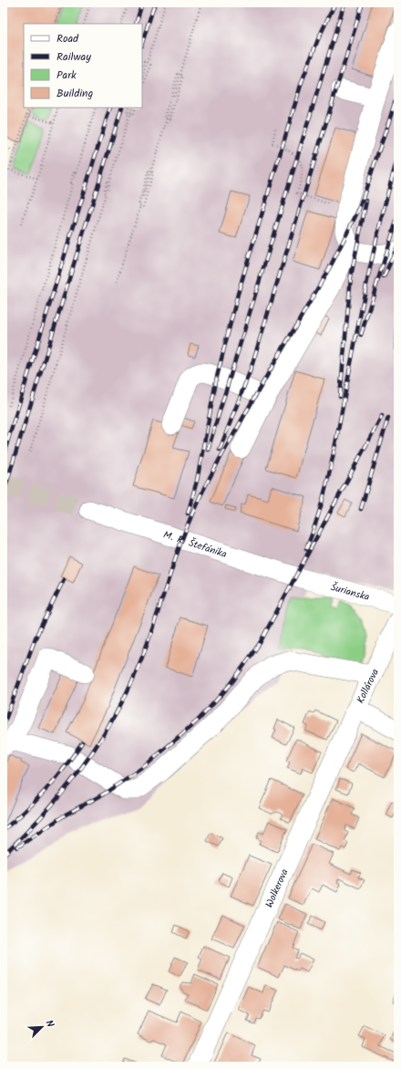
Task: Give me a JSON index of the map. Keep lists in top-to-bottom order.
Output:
{
  "streets": {
    "street": [
      "M. R. Štefánika",
      "Šurianska",
      "Kollárova",
      "Wolkerova"
    ]
  },
  "crossings": [
    ["M. R. Štefánika", "Šurianska"],
    ["Kollárova", "Wolkerova"]
  ],
  "legend": [
    "Road",
    "Railway",
    "Park",
    "Building"
  ],
  "north": "top right"
}
